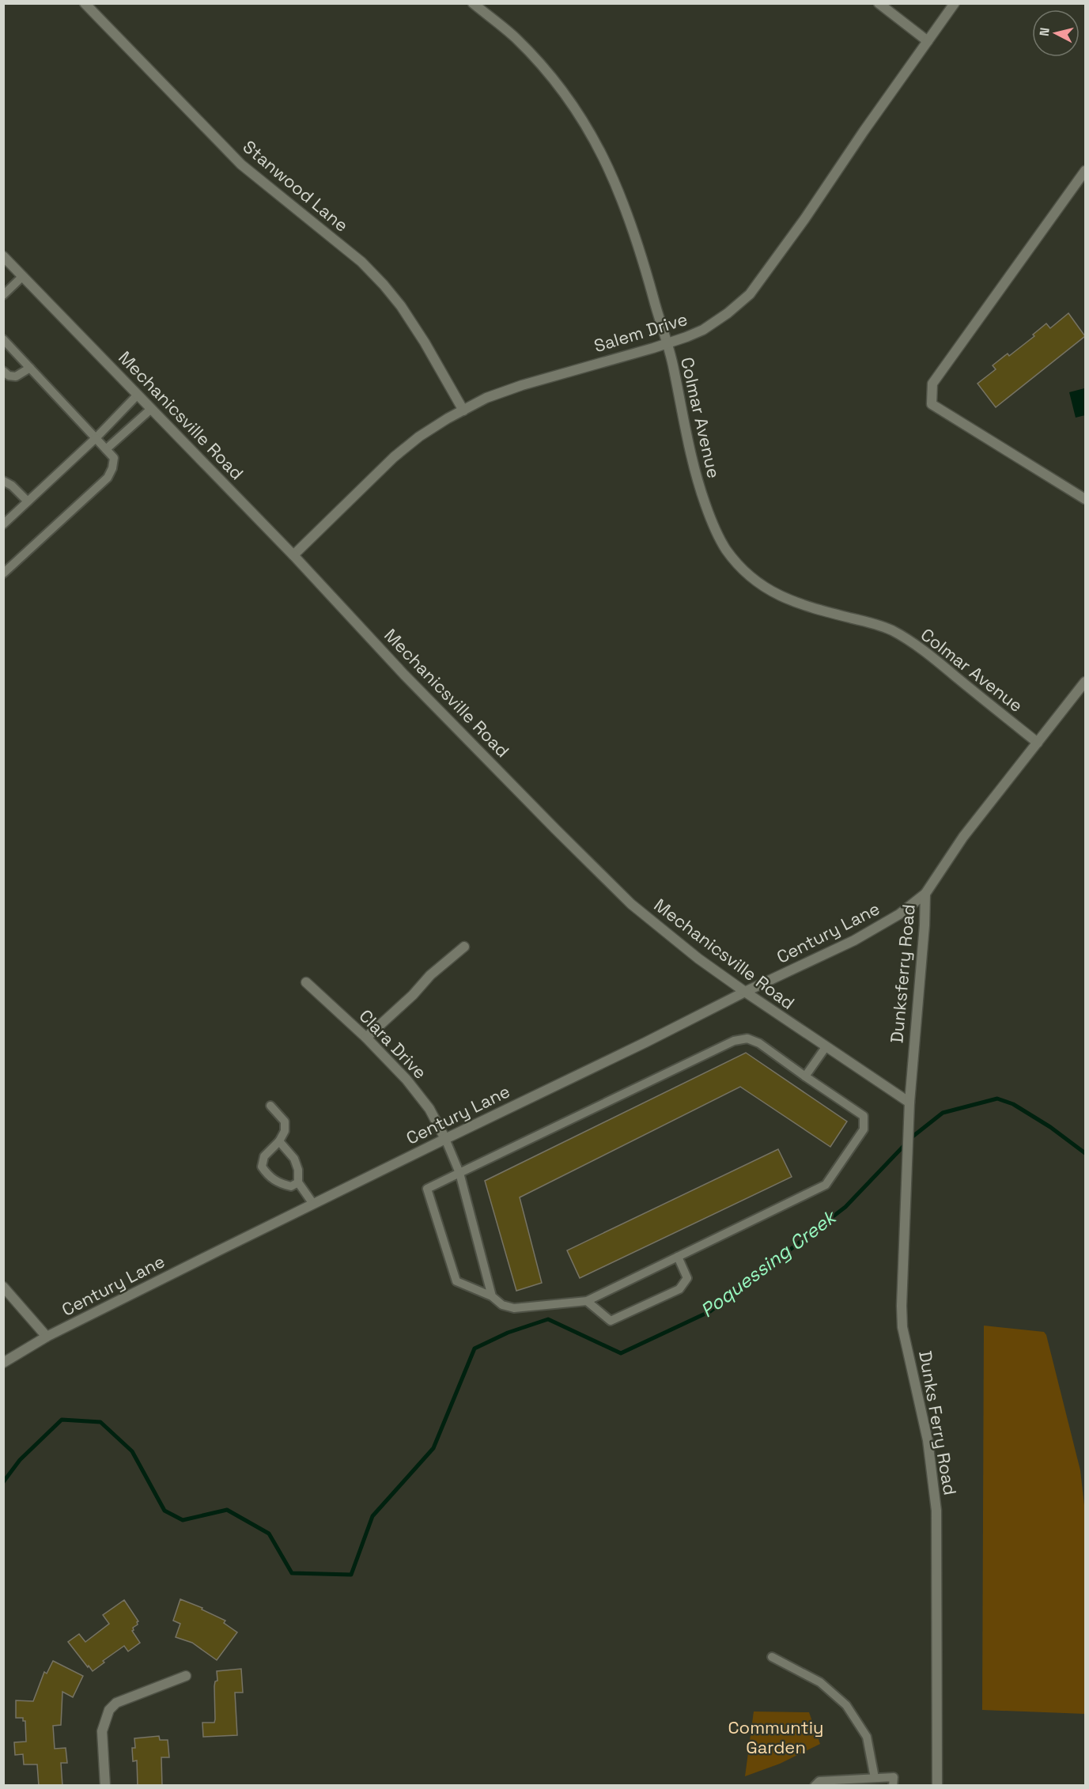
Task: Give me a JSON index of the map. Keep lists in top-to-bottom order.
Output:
{
  "streets": {
    "street": [
      "Stanwood Lane",
      "Salem Drive",
      "Mechanicsville Road",
      "Colmar Avenue",
      "Century Lane",
      "Dunksferry Road",
      "Clara Drive",
      "Dunks Ferry Road"
    ]
  },
  "crossings": [
    ["Stanwood Lane", "Salem Drive"],
    ["Salem Drive", "Mechanicsville Road"],
    ["Salem Drive", "Colmar Avenue"],
    ["Mechanicsville Road", "Century Lane"],
    ["Mechanicsville Road", "Dunksferry Road"],
    ["Colmar Avenue", "Dunksferry Road"],
    ["Century Lane", "Dunksferry Road"],
    ["Century Lane", "Clara Drive"],
    ["Dunksferry Road", "Dunks Ferry Road"]
  ],
  "water": ["Poquessing Creek"],
  "parks": ["Communtiy Garden"],
  "north": "left"
}
